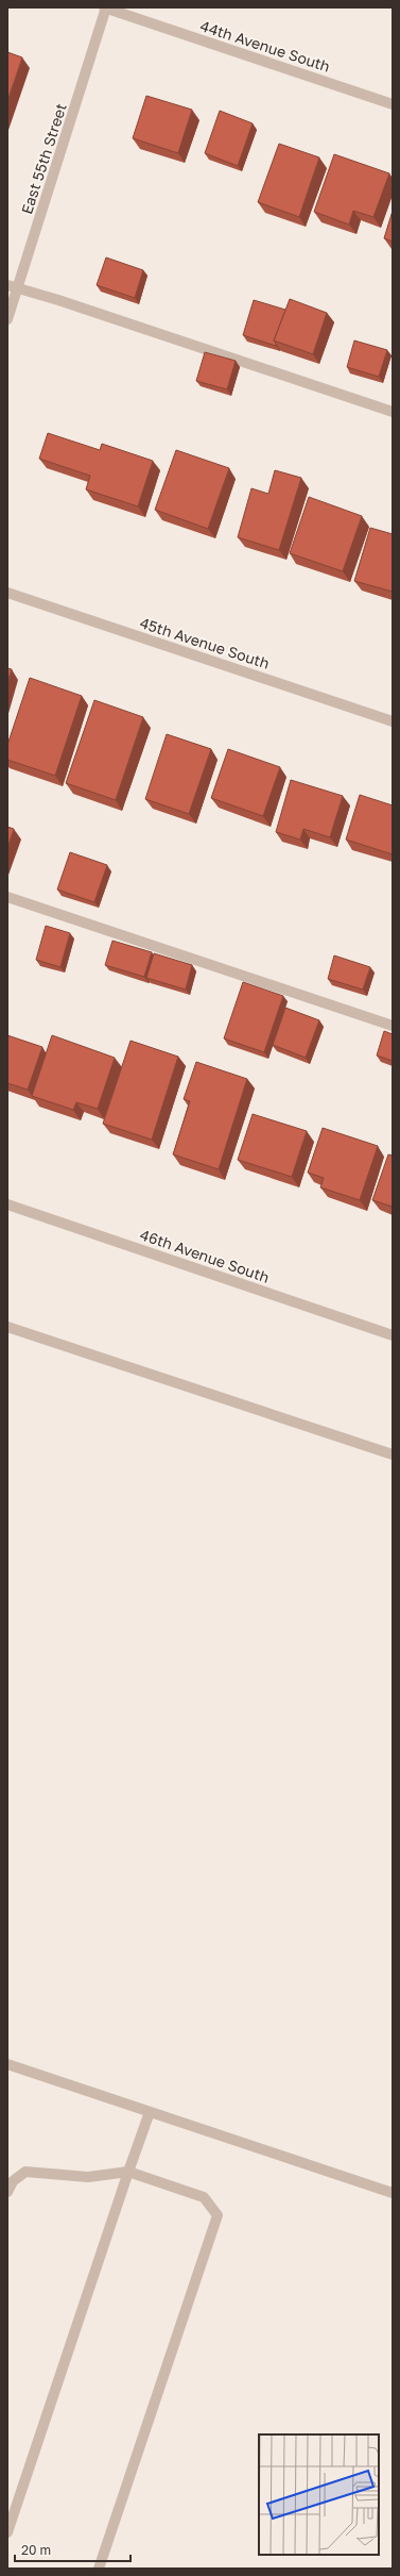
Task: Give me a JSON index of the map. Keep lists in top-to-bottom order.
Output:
{
  "streets": {
    "street": [
      "44th Avenue South",
      "East 55th Street",
      "45th Avenue South",
      "46th Avenue South"
    ]
  },
  "crossings": [
    ["44th Avenue South", "East 55th Street"]
  ],
  "scale_bar": "20 m"
}
